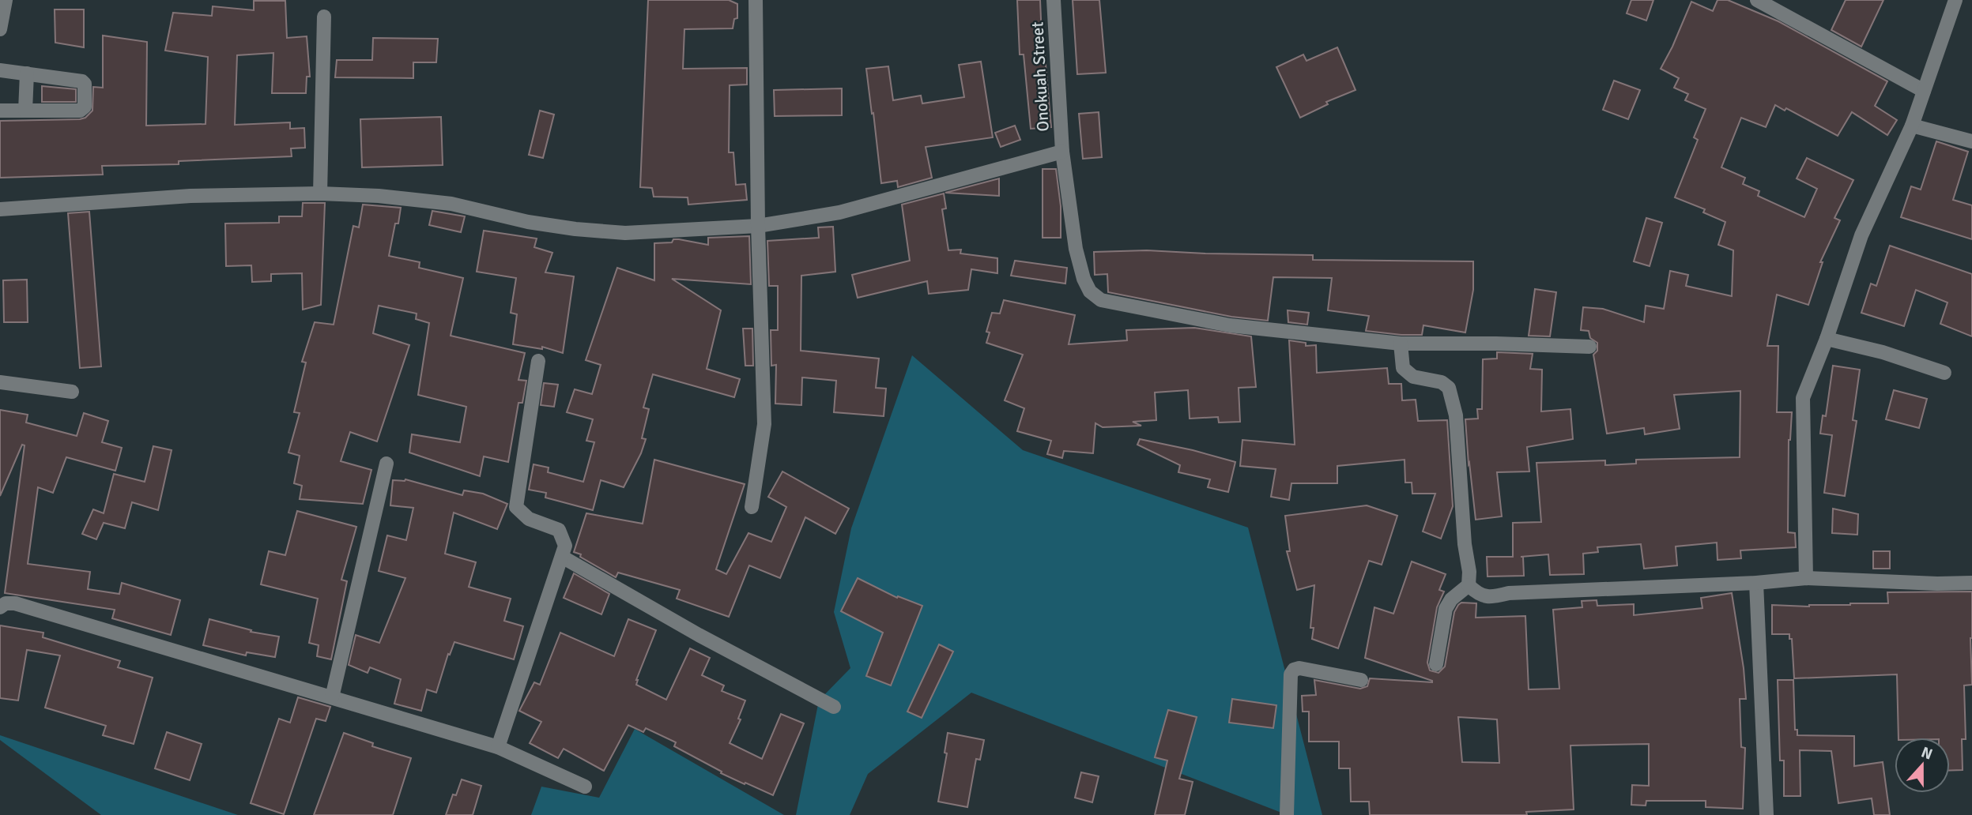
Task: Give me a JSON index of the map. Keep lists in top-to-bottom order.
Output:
{
  "streets": {
    "street": ["Onokuah Street"]
  },
  "north": "top"
}
